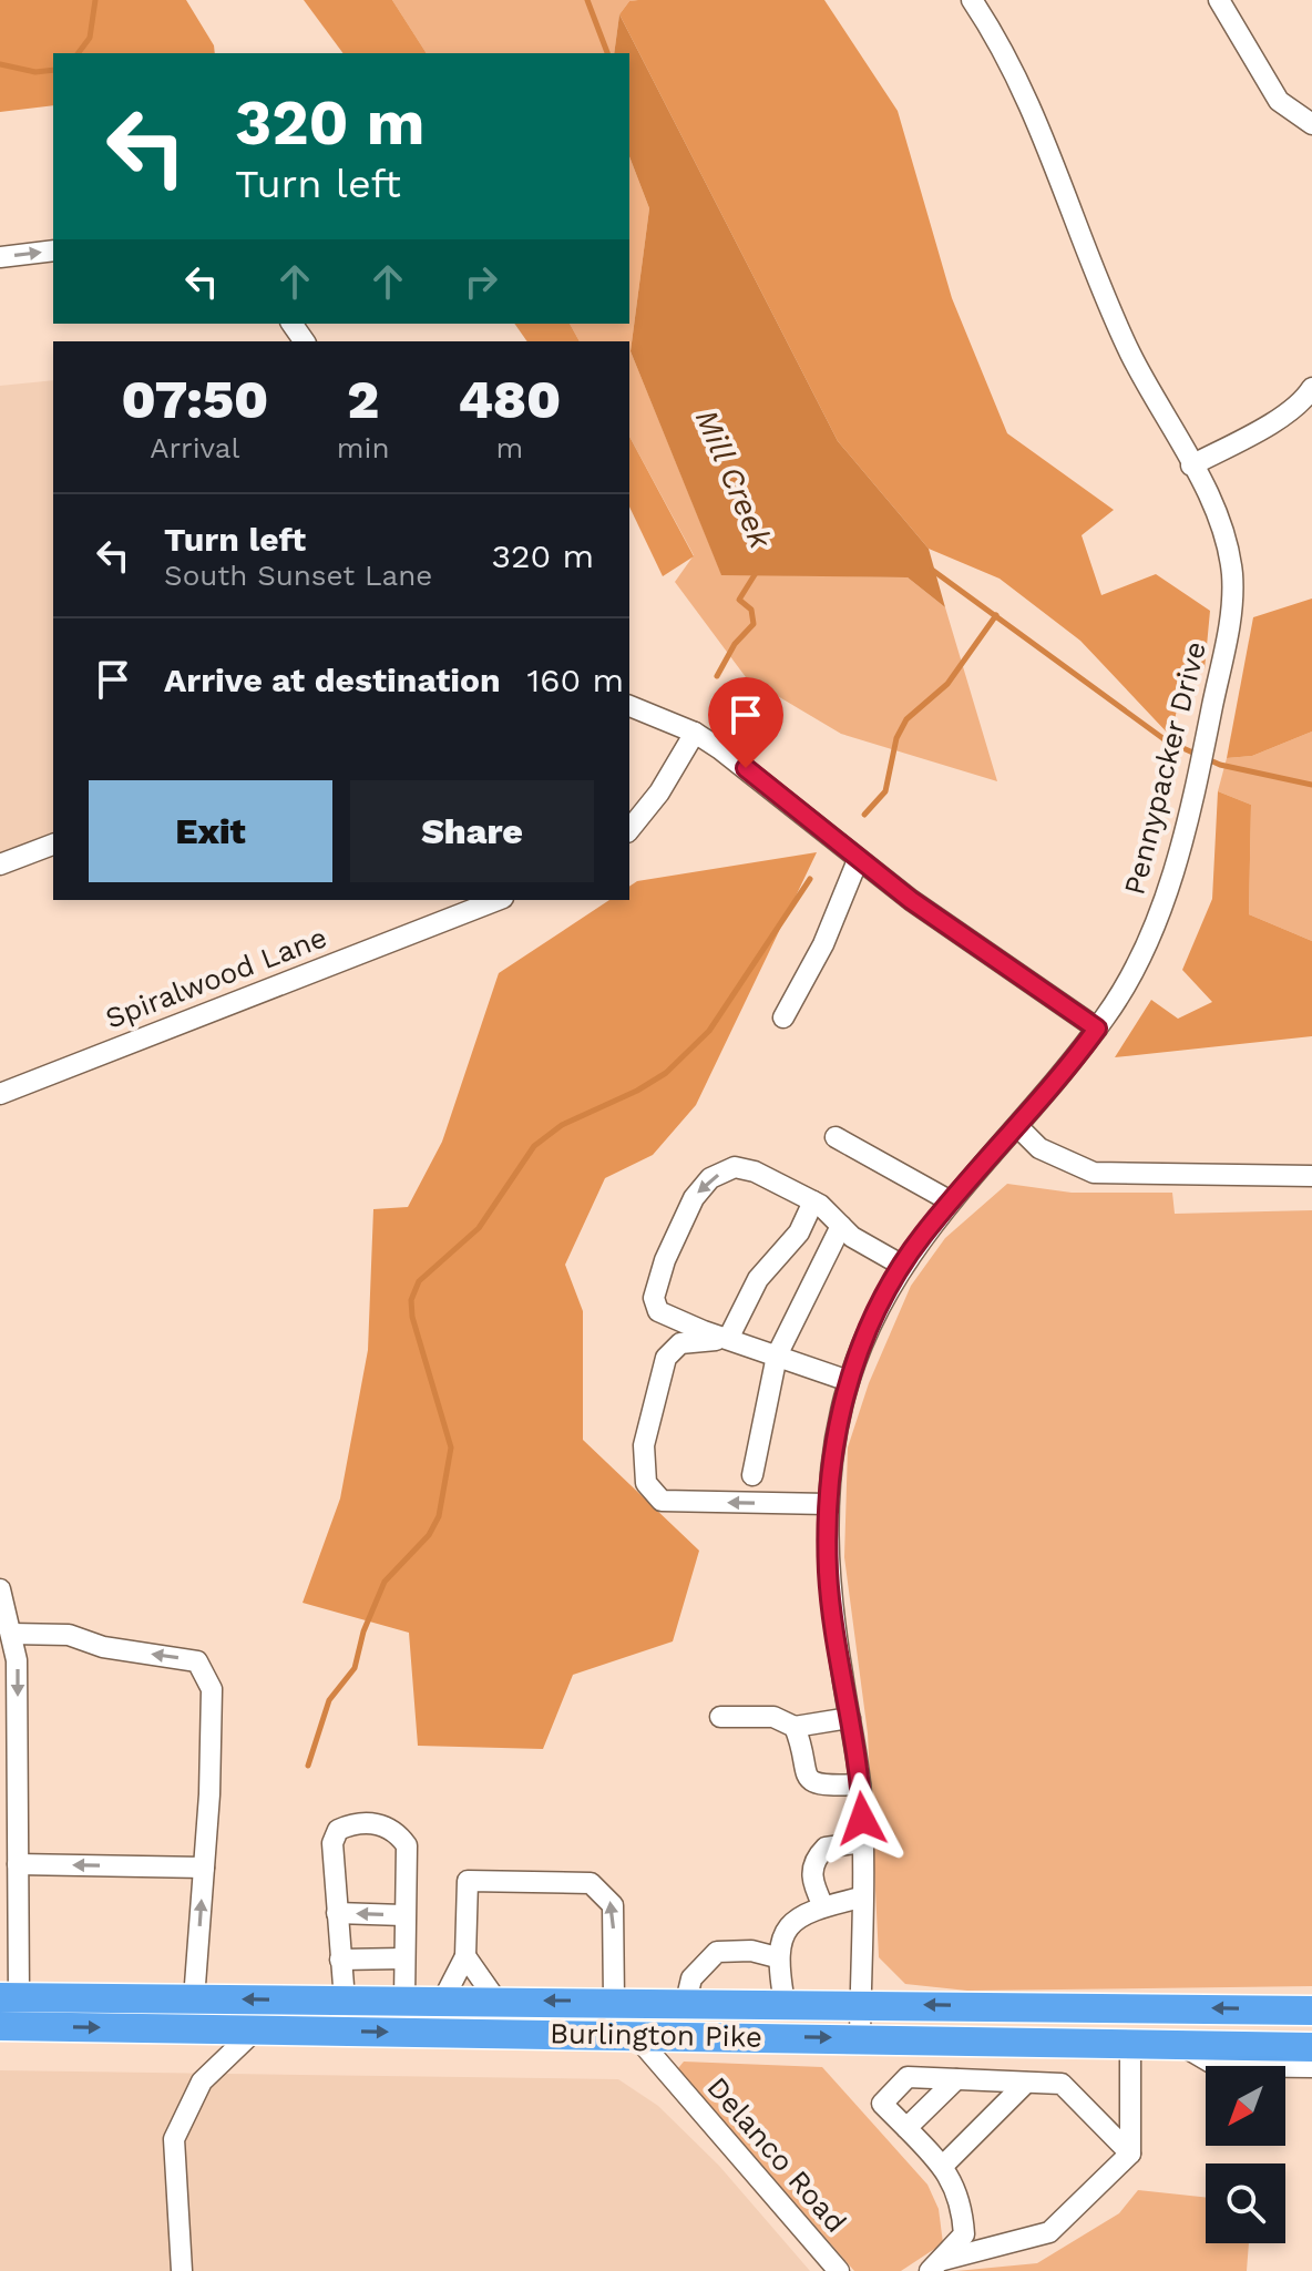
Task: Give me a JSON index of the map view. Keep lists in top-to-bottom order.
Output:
{
  "streets": {
    "highway": ["Burlington Pike"],
    "street": ["Pennypacker Drive", "Spiralwood Lane", "Delanco Road"]
  },
  "crossings": [
    ["Pennypacker Drive", "Burlington Pike"],
    ["Burlington Pike", "Delanco Road"]
  ],
  "water": ["Mill Creek"],
  "north": "bottom left",
  "page": {
    "turn": ["320 m", "Turn left"],
    "eta": [
      "07:50",
      "Arrival",
      "2",
      "min",
      "480",
      "m"
    ],
    "list": [
      {
        "name": "Turn left",
        "note": "South Sunset Lane",
        "value": "320 m"
      },
      {
        "name": "Arrive at destination",
        "value": "160 m"
      }
    ],
    "buttons": ["Exit", "Share"]
  }
}
